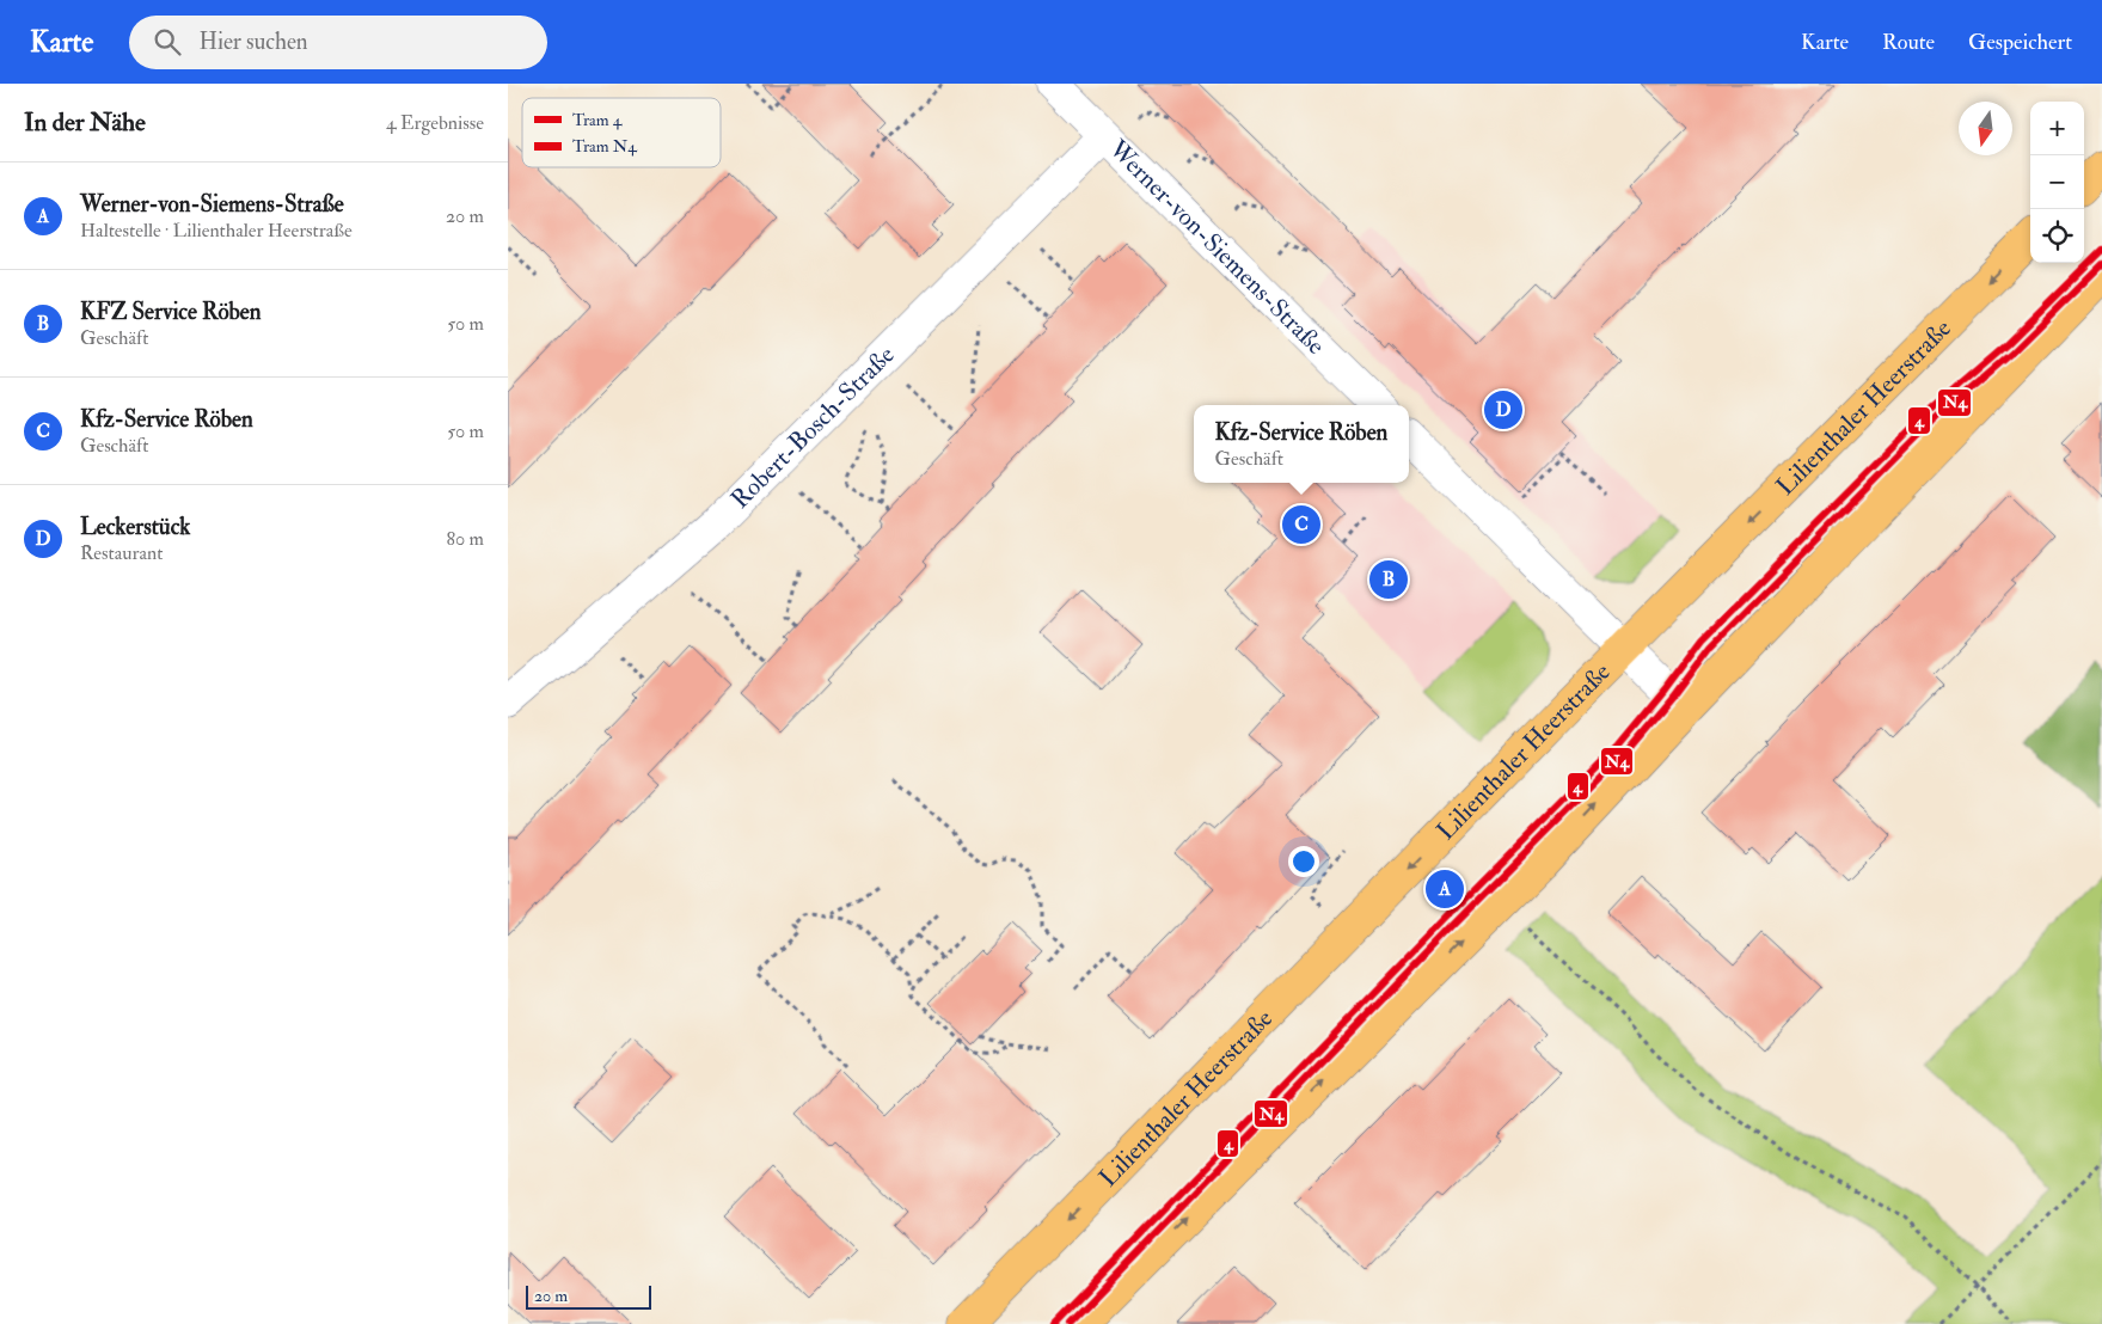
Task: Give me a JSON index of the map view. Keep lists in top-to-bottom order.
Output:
{
  "streets": {
    "main road": ["Lilienthaler Heerstraße"],
    "street": ["Werner-von-Siemens-Straße", "Robert-Bosch-Straße"]
  },
  "crossings": [
    ["Werner-von-Siemens-Straße", "Robert-Bosch-Straße"]
  ],
  "lines": ["tram line 4", "tram line N4"],
  "legend": ["Tram 4", "Tram N4"],
  "scale_bar": "20 m",
  "north": "bottom",
  "page": {
    "header": "Karte",
    "search": "Hier suchen",
    "nav": ["Karte", "Route", "Gespeichert"],
    "heading": ["In der Nähe", "4 Ergebnisse"],
    "map_buttons": ["+", "−"],
    "list": [
      {
        "mark": "A",
        "name": "Werner-von-Siemens-Straße",
        "note": "Haltestelle · Lilienthaler Heerstraße",
        "value": "20 m"
      },
      {
        "mark": "B",
        "name": "KFZ Service Röben",
        "note": "Geschäft",
        "value": "50 m"
      },
      {
        "mark": "C",
        "name": "Kfz-Service Röben",
        "note": "Geschäft",
        "value": "50 m"
      },
      {
        "mark": "D",
        "name": "Leckerstück",
        "note": "Restaurant",
        "value": "80 m"
      }
    ],
    "pins": [
      "D",
      "C",
      "B",
      "A"
    ],
    "popup": ["Kfz-Service Röben", "Geschäft"],
    "scale": "20 m"
  }
}
